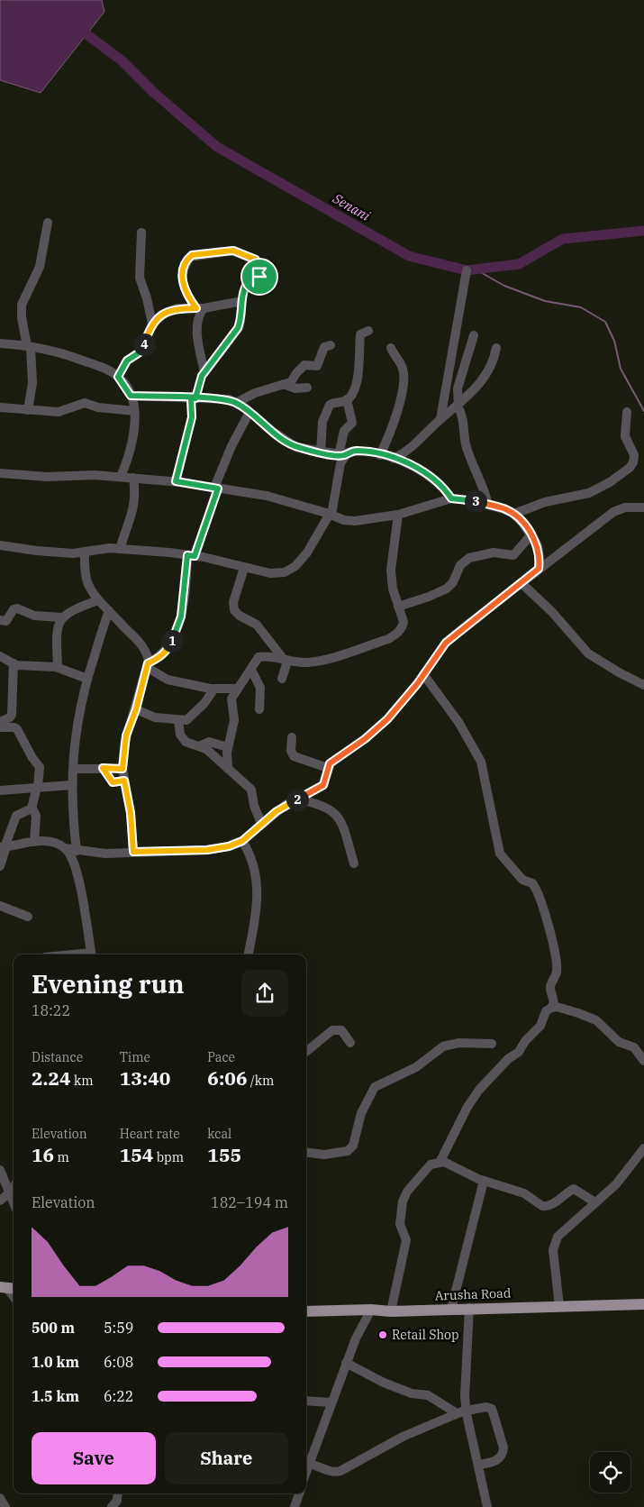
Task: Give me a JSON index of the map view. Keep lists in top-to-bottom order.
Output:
{
  "streets": {
    "main road": ["Arusha Road"]
  },
  "water": ["Senani"],
  "places": ["Retail Shop"],
  "page": {
    "pins": [
      "4",
      "3",
      "1",
      "2"
    ],
    "heading": ["Evening run", "18:22"],
    "stats": [
      ["Distance", "2.24 km"],
      ["Time", "13:40"],
      ["Pace", "6:06 /km"],
      ["Elevation", "16 m"],
      ["Heart rate", "154 bpm"],
      ["kcal", "155"]
    ],
    "chart": ["Elevation", "182–194 m"],
    "list": [
      {
        "name": "500 m",
        "note": "5:59"
      },
      {
        "name": "1.0 km",
        "note": "6:08"
      },
      {
        "name": "1.5 km",
        "note": "6:22"
      }
    ],
    "buttons": ["Save", "Share"]
  }
}
